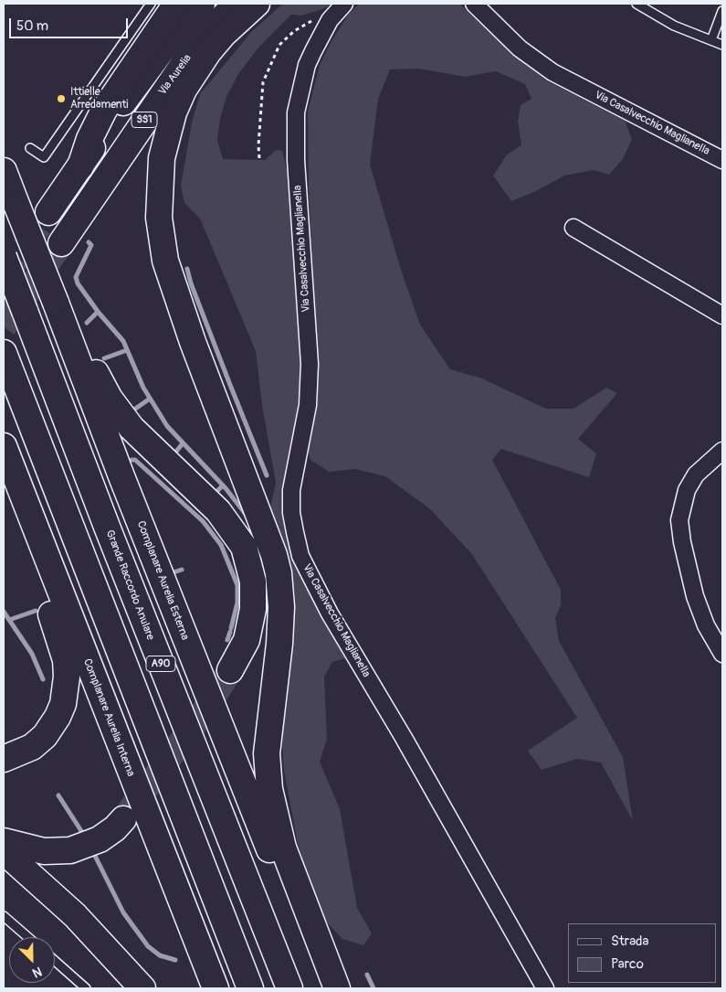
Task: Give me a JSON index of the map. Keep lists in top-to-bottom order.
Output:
{
  "streets": {
    "highway": [
      "Via Aurelia",
      "SS1",
      "Complanare Aurelia Esterna",
      "Grande Raccordo Anulare",
      "A90",
      "Complanare Aurelia Interna"
    ],
    "street": ["Via Casalvecchio Maglianella"]
  },
  "places": ["Ittielle Arredamenti"],
  "legend": ["Strada", "Parco"],
  "scale_bar": "50 m",
  "north": "bottom right"
}
